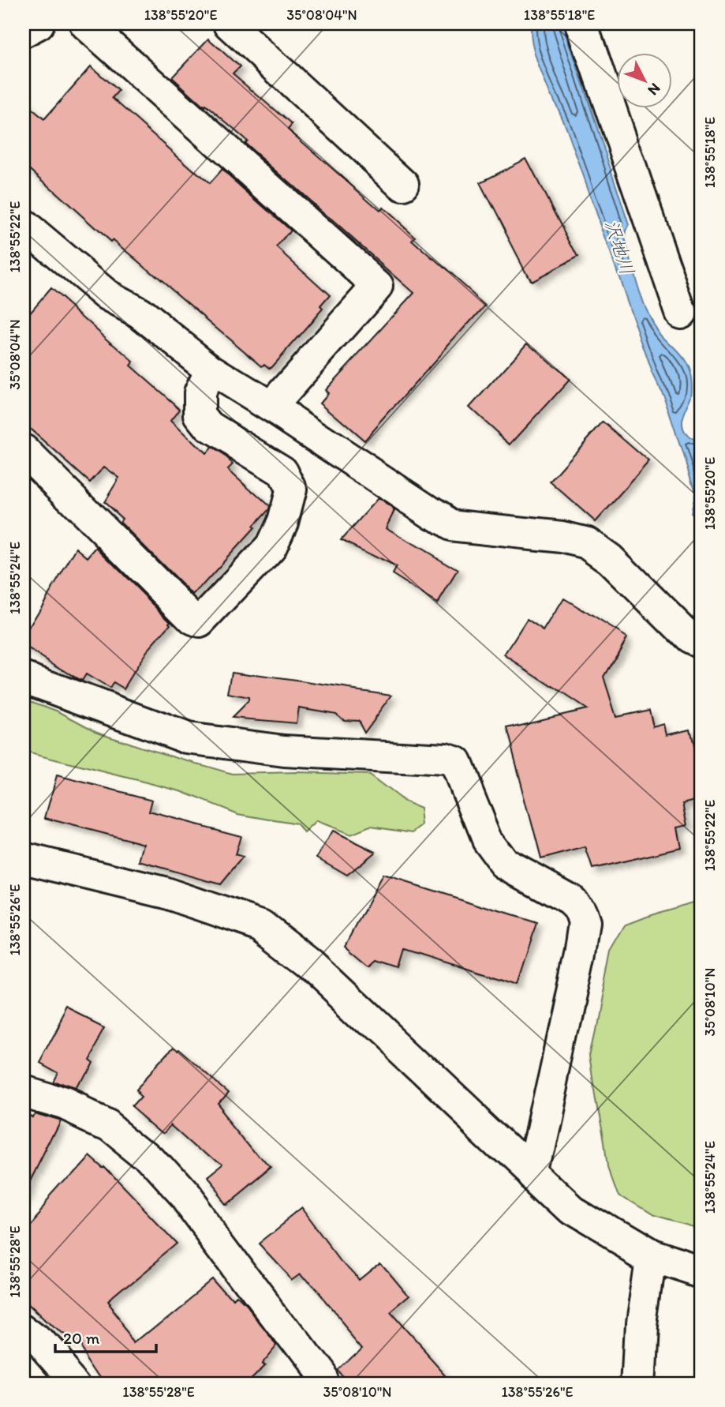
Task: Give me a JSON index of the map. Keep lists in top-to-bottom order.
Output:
{
  "water": ["沢地川"],
  "scale_bar": "20 m",
  "north": "bottom right",
  "coordinates": [
    "138°55'20\"E",
    "35°08'04\"N",
    "138°55'18\"E",
    "138°55'22\"E",
    "138°55'24\"E",
    "138°55'26\"E",
    "35°08'10\"N",
    "138°55'28\"E"
  ]
}
